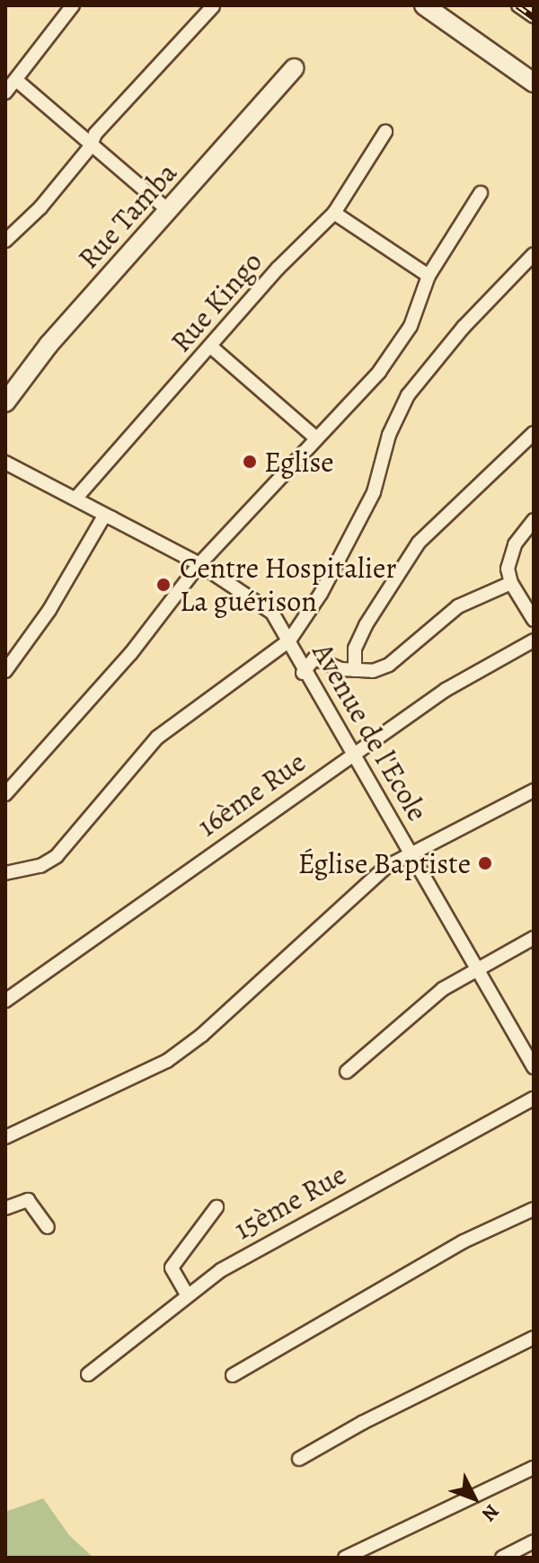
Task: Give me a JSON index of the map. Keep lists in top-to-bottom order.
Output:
{
  "streets": {
    "street": [
      "Rue Tamba",
      "Rue Kingo",
      "Avenue de l'Ecole",
      "16ème Rue",
      "15ème Rue"
    ]
  },
  "crossings": [
    ["Rue Kingo", "Avenue de l'Ecole"],
    ["Avenue de l'Ecole", "16ème Rue"]
  ],
  "places": ["Eglise", "Centre Hospitalier La guérison", "Église Baptiste"],
  "north": "bottom right"
}
